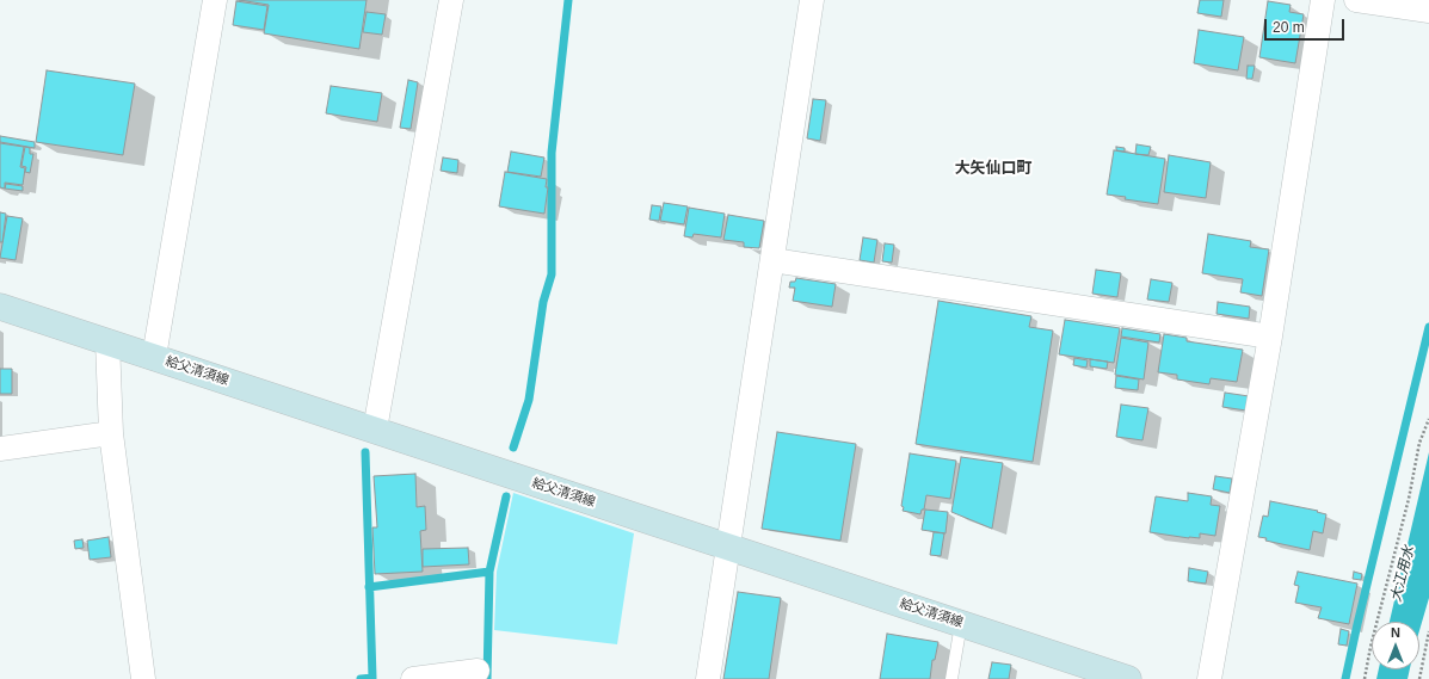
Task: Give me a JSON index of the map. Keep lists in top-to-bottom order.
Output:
{
  "streets": {
    "main road": ["給父清須線"]
  },
  "districts": ["大矢仙口町"],
  "water": ["大江用水"],
  "scale_bar": "20 m",
  "north": "top"
}
